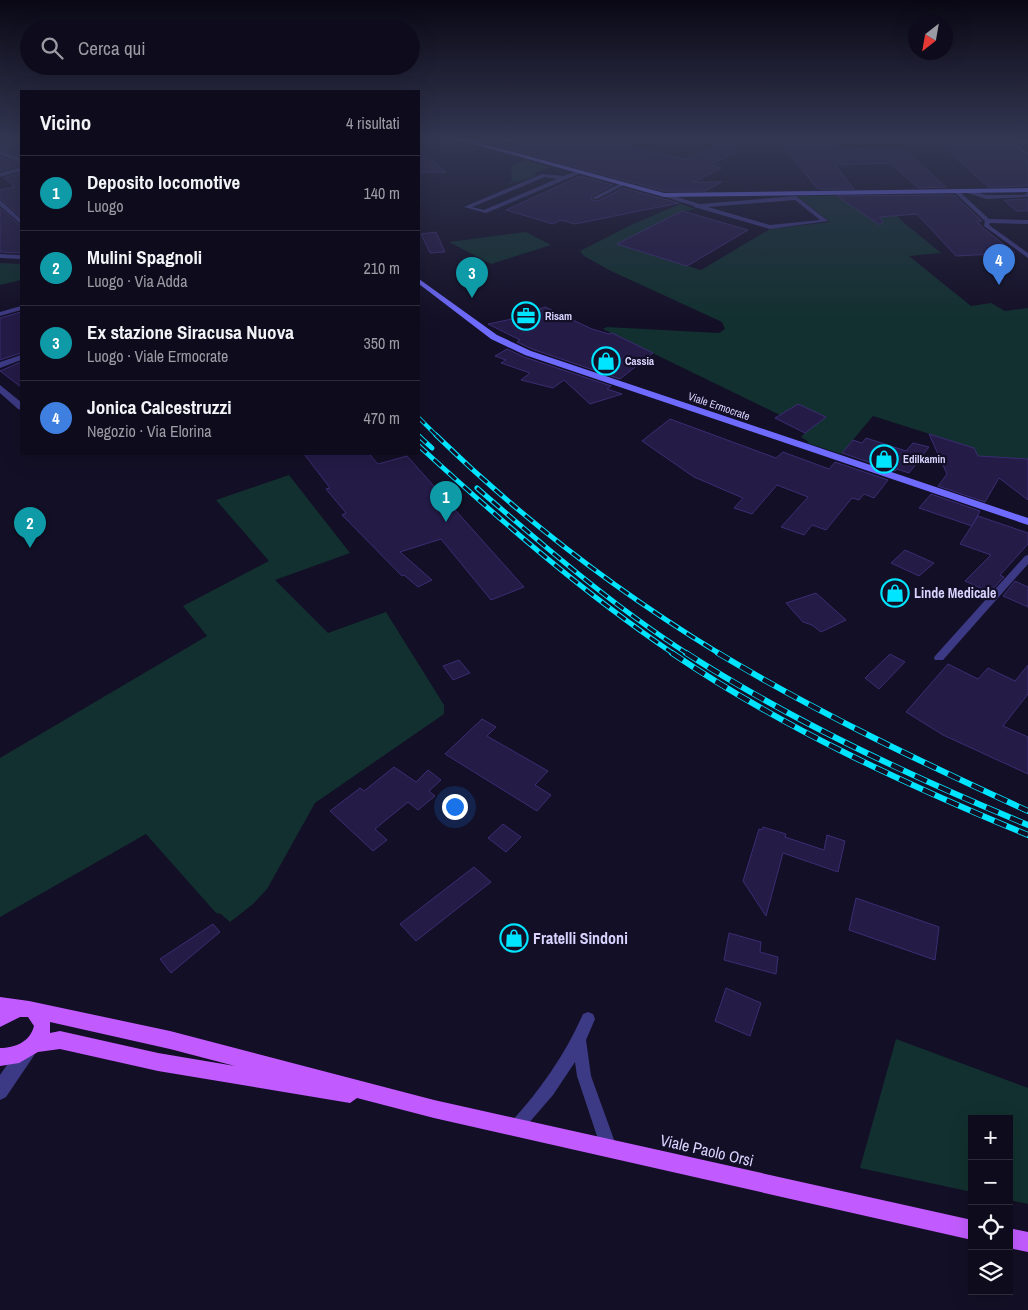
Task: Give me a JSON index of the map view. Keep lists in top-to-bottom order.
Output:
{
  "streets": {
    "main road": ["Viale Ermocrate", "Viale Paolo Orsi"]
  },
  "places": {
    "office": ["Risam"],
    "shop": [
      "Cassia",
      "Edilkamin",
      "Linde Medicale",
      "Fratelli Sindoni"
    ]
  },
  "north": "bottom left",
  "page": {
    "search": "Cerca qui",
    "heading": ["Vicino", "4 risultati"],
    "list": [
      {
        "mark": "1",
        "name": "Deposito locomotive",
        "note": "Luogo",
        "value": "140 m"
      },
      {
        "mark": "2",
        "name": "Mulini Spagnoli",
        "note": "Luogo · Via Adda",
        "value": "210 m"
      },
      {
        "mark": "3",
        "name": "Ex stazione Siracusa Nuova",
        "note": "Luogo · Viale Ermocrate",
        "value": "350 m"
      },
      {
        "mark": "4",
        "name": "Jonica Calcestruzzi",
        "note": "Negozio · Via Elorina",
        "value": "470 m"
      }
    ],
    "pins": [
      "4",
      "3",
      "1",
      "2"
    ],
    "map_buttons": ["+", "−"]
  }
}
